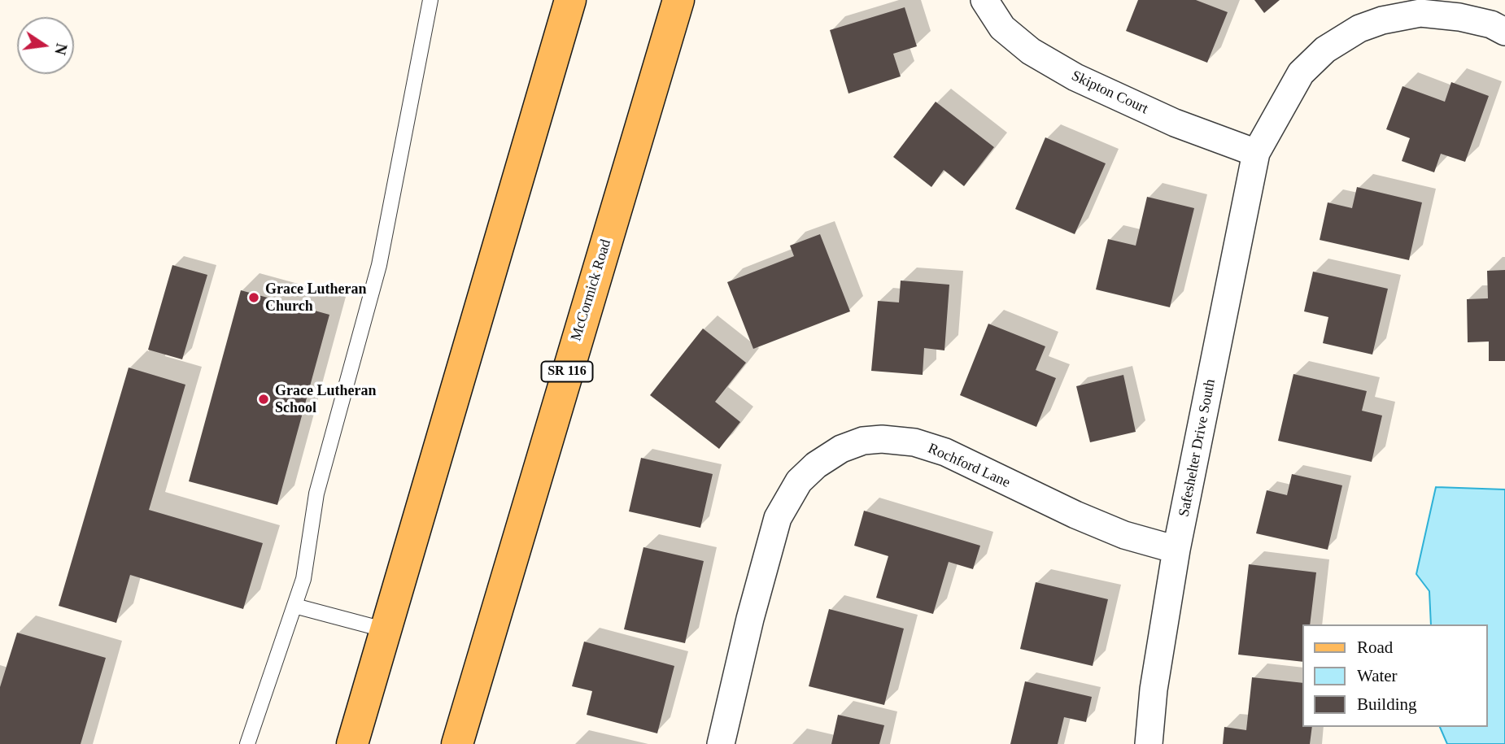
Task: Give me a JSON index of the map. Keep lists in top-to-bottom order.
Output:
{
  "streets": {
    "main road": ["McCormick Road", "SR 116"],
    "street": ["Skipton Court", "Safeshelter Drive South", "Rochford Lane"]
  },
  "crossings": [
    ["Skipton Court", "Safeshelter Drive South"],
    ["Safeshelter Drive South", "Rochford Lane"]
  ],
  "places": ["Grace Lutheran Church", "Grace Lutheran School"],
  "legend": ["Road", "Water", "Building"],
  "north": "right"
}
